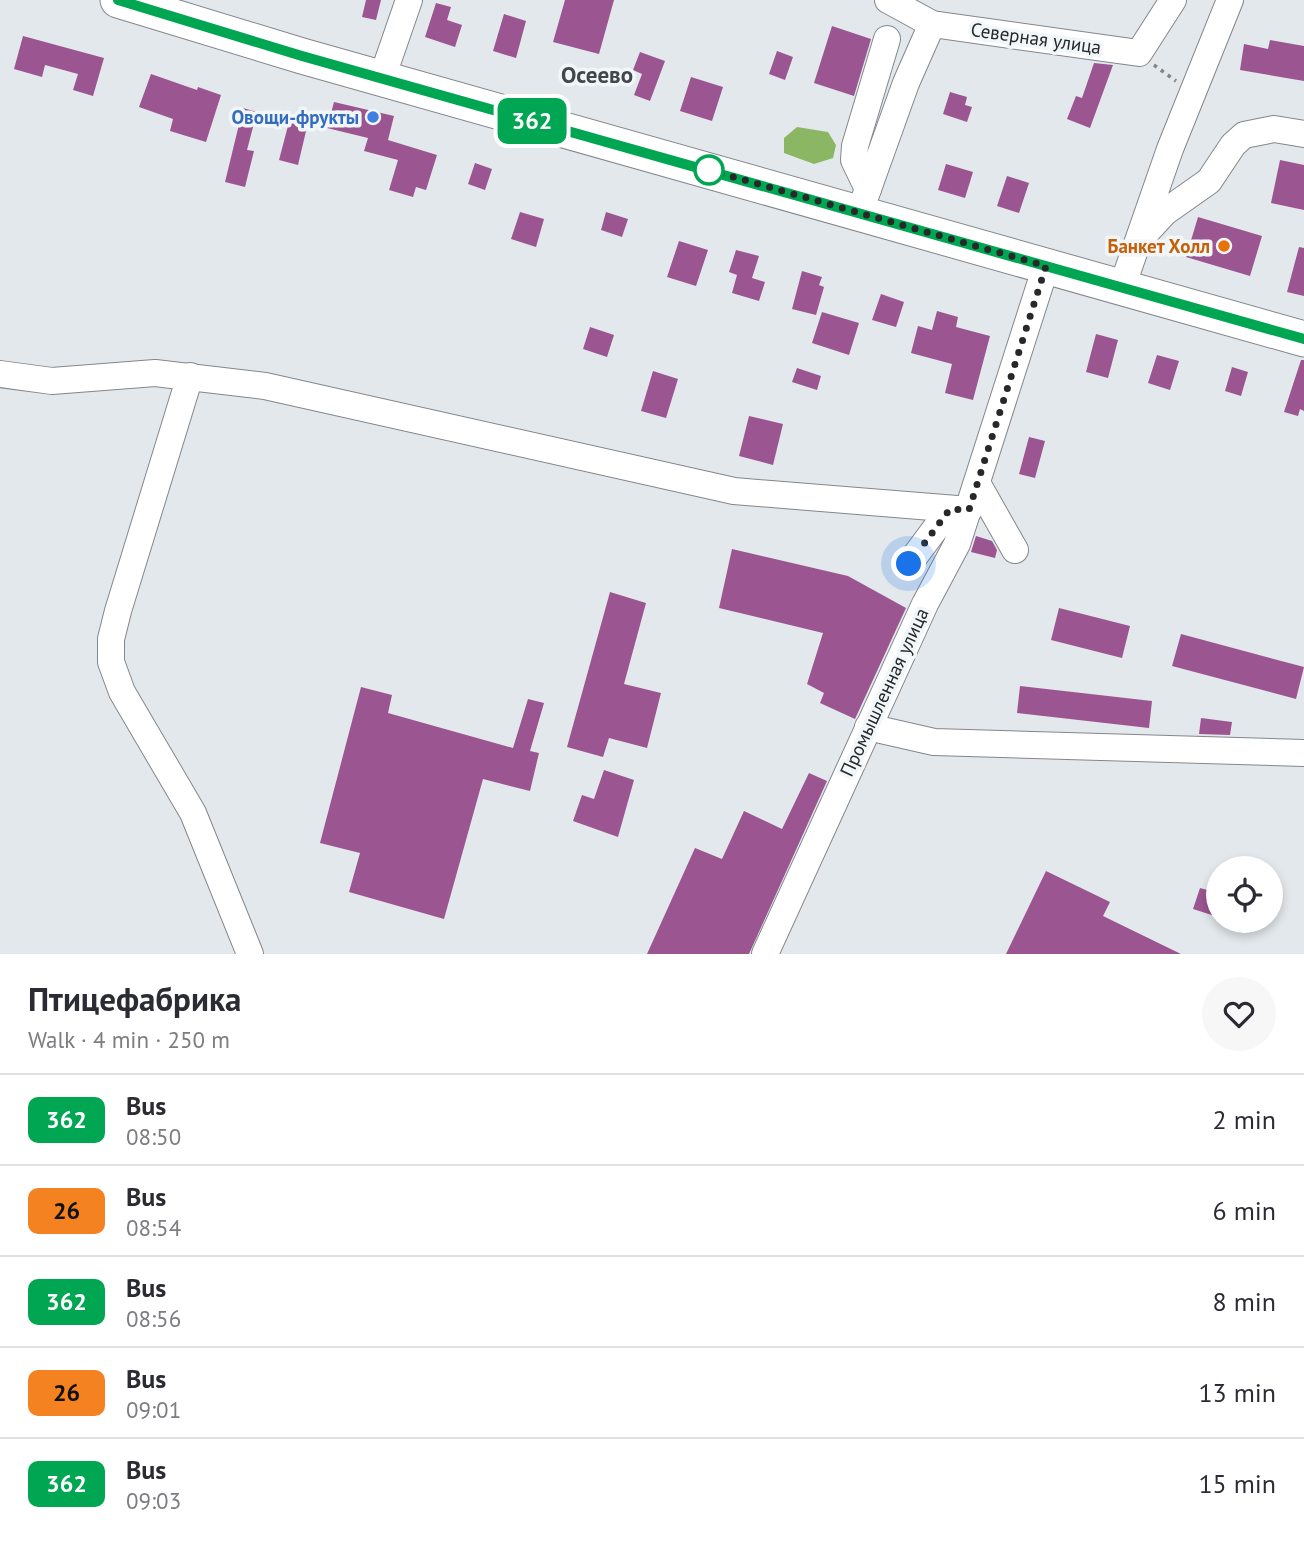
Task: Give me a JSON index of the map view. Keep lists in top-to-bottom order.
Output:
{
  "streets": {
    "street": ["Северная улица", "Промышленная улица"]
  },
  "districts": ["Осеево"],
  "places": ["Овощи-фрукты", "Банкет Холл"],
  "lines": ["bus line 362"],
  "page": {
    "on_map": "362",
    "heading": ["Птицефабрика", "Walk · 4 min · 250 m"],
    "list": [
      {
        "mark": "362",
        "name": "Bus",
        "note": "08:50",
        "value": "2 min"
      },
      {
        "mark": "26",
        "name": "Bus",
        "note": "08:54",
        "value": "6 min"
      },
      {
        "mark": "362",
        "name": "Bus",
        "note": "08:56",
        "value": "8 min"
      },
      {
        "mark": "26",
        "name": "Bus",
        "note": "09:01",
        "value": "13 min"
      },
      {
        "mark": "362",
        "name": "Bus",
        "note": "09:03",
        "value": "15 min"
      }
    ]
  }
}
